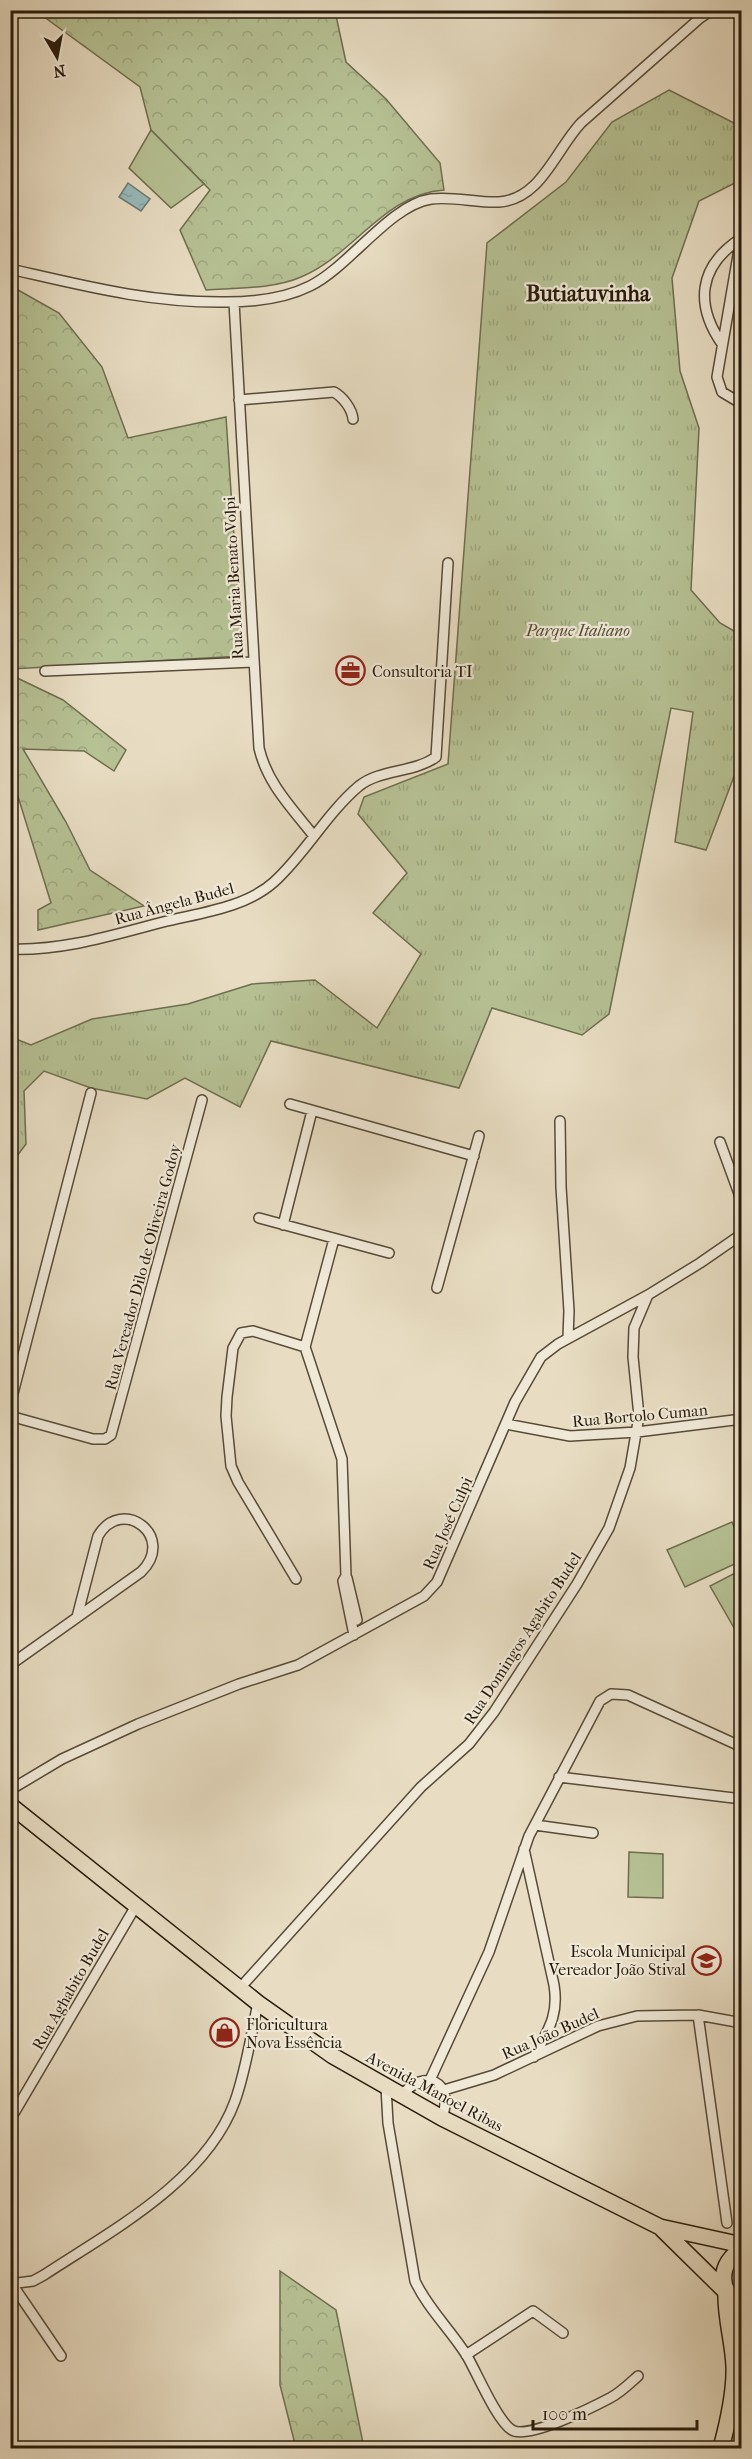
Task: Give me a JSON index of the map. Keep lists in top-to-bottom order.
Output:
{
  "streets": {
    "main road": ["Avenida Manoel Ribas"],
    "street": [
      "Rua Maria Benato Volpi",
      "Rua Ângela Budel",
      "Rua Vereador Dilo de Oliveira Godoy",
      "Rua Bortolo Cuman",
      "Rua José Culpi",
      "Rua Domingos Agabito Budel",
      "Rua Aghabito Budel",
      "Rua João Budel"
    ]
  },
  "crossings": [
    ["Rua Maria Benato Volpi", "Rua Ângela Budel"],
    ["Rua Bortolo Cuman", "Rua José Culpi"],
    ["Rua Bortolo Cuman", "Rua Domingos Agabito Budel"],
    ["Rua José Culpi", "Rua Domingos Agabito Budel"],
    ["Rua Domingos Agabito Budel", "Avenida Manoel Ribas"],
    ["Rua Aghabito Budel", "Avenida Manoel Ribas"]
  ],
  "districts": ["Butiatuvinha"],
  "parks": ["Parque Italiano"],
  "places": {
    "office": ["Consultoria TI"],
    "school or university": ["Escola Municipal Vereador João Stival"],
    "shop": ["Floricultura Nova Essência"]
  },
  "scale_bar": "100 m",
  "north": "bottom"
}
